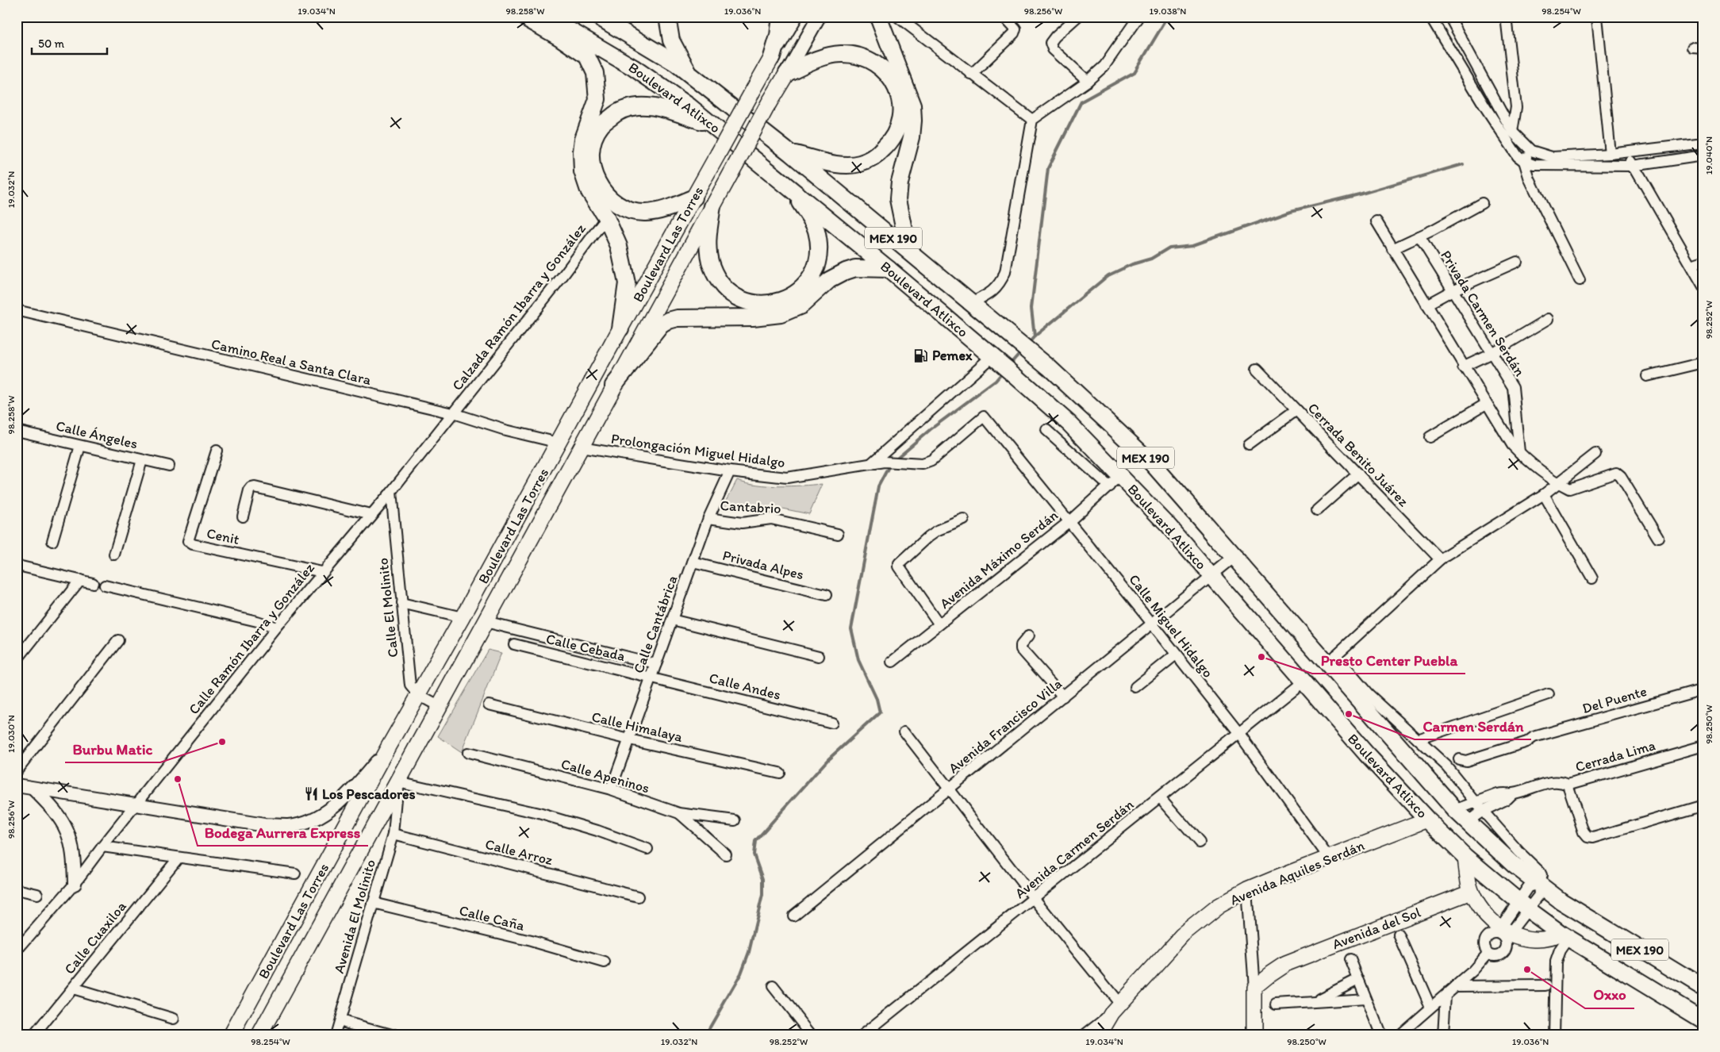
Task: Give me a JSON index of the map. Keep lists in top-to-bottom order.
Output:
{
  "streets": {
    "main road": [
      "Boulevard Atlixco",
      "MEX 190",
      "Boulevard Las Torres",
      "Avenida Aquiles Serdán",
      "Avenida del Sol"
    ],
    "street": [
      "Calzada Ramón Ibarra y González",
      "Privada Carmen Serdán",
      "Camino Real a Santa Clara",
      "Calle Ángeles",
      "Prolongación Miguel Hidalgo",
      "Cerrada Benito Juárez",
      "Cantabrio",
      "Cenit",
      "Avenida Máximo Serdán",
      "Privada Alpes",
      "Calle El Molinito",
      "Calle Cantábrica",
      "Calle Miguel Hidalgo",
      "Calle Ramón Ibarra y González",
      "Calle Cebada",
      "Calle Andes",
      "Del Puente",
      "Avenida Francisco Villa",
      "Calle Himalaya",
      "Cerrada Lima",
      "Calle Apeninos",
      "Avenida Carmen Serdán",
      "Calle Arroz",
      "Avenida El Molinito",
      "Calle Caña",
      "Calle Cuaxiloa"
    ]
  },
  "crossings": [
    ["Boulevard Atlixco", "Avenida Máximo Serdán"],
    ["Boulevard Atlixco", "Avenida Francisco Villa"],
    ["Boulevard Atlixco", "Cerrada Lima"],
    ["Boulevard Atlixco", "Avenida Carmen Serdán"],
    ["Boulevard Atlixco", "Avenida Aquiles Serdán"],
    ["Boulevard Las Torres", "Camino Real a Santa Clara"],
    ["Boulevard Las Torres", "Prolongación Miguel Hidalgo"],
    ["Boulevard Las Torres", "Calle El Molinito"],
    ["Boulevard Las Torres", "Avenida El Molinito"],
    ["Calzada Ramón Ibarra y González", "Camino Real a Santa Clara"],
    ["Calzada Ramón Ibarra y González", "Calle Ramón Ibarra y González"],
    ["Camino Real a Santa Clara", "Calle Ramón Ibarra y González"],
    ["Prolongación Miguel Hidalgo", "Calle Cantábrica"],
    ["Prolongación Miguel Hidalgo", "Calle Miguel Hidalgo"],
    ["Cantabrio", "Calle Cantábrica"],
    ["Cenit", "Calle Ramón Ibarra y González"],
    ["Avenida Máximo Serdán", "Calle Miguel Hidalgo"],
    ["Privada Alpes", "Calle Cantábrica"],
    ["Calle El Molinito", "Calle Ramón Ibarra y González"],
    ["Calle Cantábrica", "Calle Cebada"],
    ["Calle Cantábrica", "Calle Andes"],
    ["Calle Cantábrica", "Calle Himalaya"],
    ["Calle Cantábrica", "Calle Apeninos"],
    ["Calle Miguel Hidalgo", "Avenida Francisco Villa"],
    ["Calle Miguel Hidalgo", "Avenida Carmen Serdán"],
    ["Calle Miguel Hidalgo", "Avenida Aquiles Serdán"],
    ["Calle Cebada", "Calle Andes"],
    ["Calle Arroz", "Avenida El Molinito"],
    ["Avenida El Molinito", "Calle Caña"]
  ],
  "places": {
    "fuel station": ["Pemex"],
    "other": [
      "Presto Center Puebla",
      "Carmen Serdán",
      "Burbu Matic",
      "Bodega Aurrera Express",
      "Oxxo"
    ],
    "restaurant": ["Los Pescadores"]
  },
  "scale_bar": "50 m",
  "coordinates": [
    "19.034°N",
    "98.258°W",
    "19.036°N",
    "98.256°W",
    "19.038°N",
    "98.254°W",
    "19.040°N",
    "19.032°N",
    "98.252°W",
    "98.250°W",
    "19.030°N"
  ]
}
